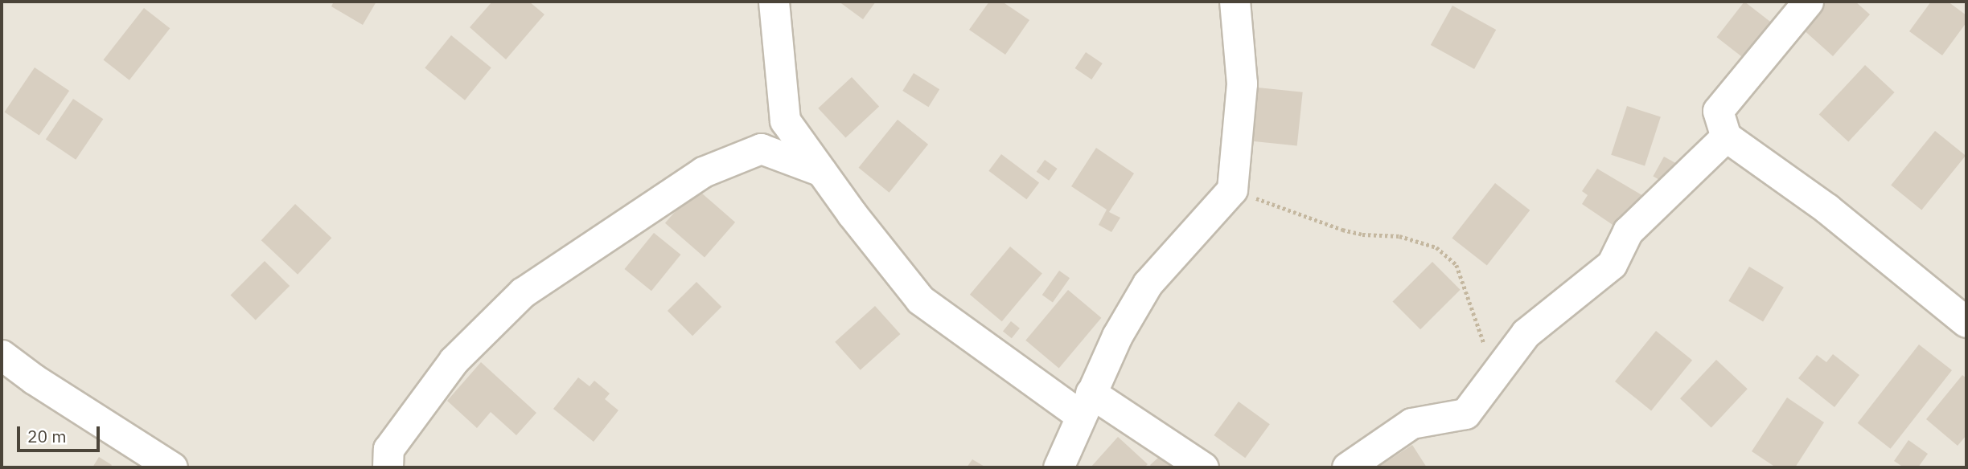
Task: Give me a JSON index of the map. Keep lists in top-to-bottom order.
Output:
{
  "scale_bar": "20 m"
}
